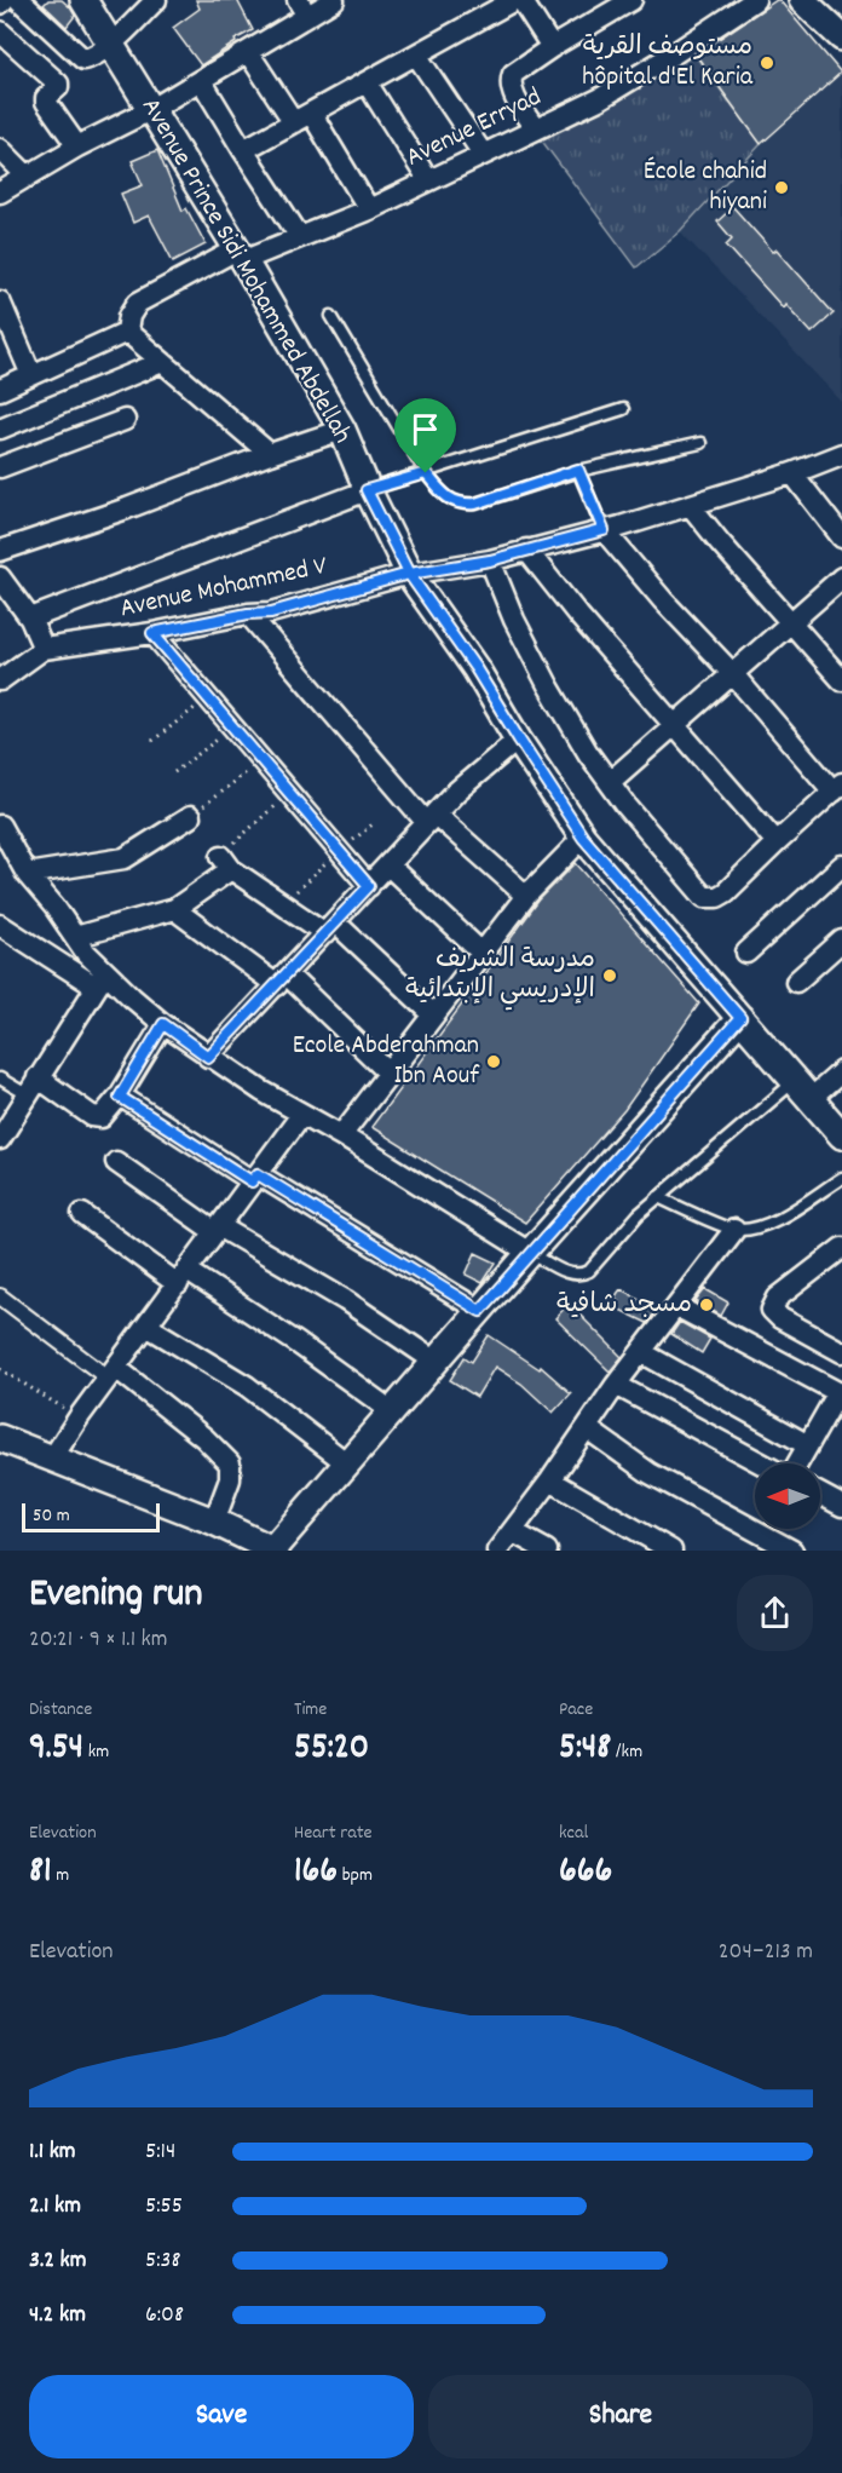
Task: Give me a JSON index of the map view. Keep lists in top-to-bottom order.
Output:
{
  "streets": {
    "street": ["Avenue Erryad", "Avenue Prince Sidi Mohammed Abdellah", "Avenue Mohammed V"]
  },
  "crossings": [
    ["Avenue Erryad", "Avenue Prince Sidi Mohammed Abdellah"],
    ["Avenue Prince Sidi Mohammed Abdellah", "Avenue Mohammed V"]
  ],
  "places": [
    "مستوصف القرية hôpital d'El Karia",
    "École chahid hiyani",
    "مدرسة الشريف الإدريسي الإبتدائية",
    "Ecole Abderahman Ibn Aouf",
    "مسجد شافية"
  ],
  "scale_bar": "50 m",
  "north": "left",
  "page": {
    "scale": "50 m",
    "heading": ["Evening run", "20:21 · 9 × 1.1 km"],
    "stats": [
      ["Distance", "9.54 km"],
      ["Time", "55:20"],
      ["Pace", "5:48 /km"],
      ["Elevation", "81 m"],
      ["Heart rate", "166 bpm"],
      ["kcal", "666"]
    ],
    "chart": ["Elevation", "204–213 m"],
    "list": [
      {
        "name": "1.1 km",
        "note": "5:14"
      },
      {
        "name": "2.1 km",
        "note": "5:55"
      },
      {
        "name": "3.2 km",
        "note": "5:38"
      },
      {
        "name": "4.2 km",
        "note": "6:08"
      }
    ],
    "buttons": ["Save", "Share"]
  }
}
